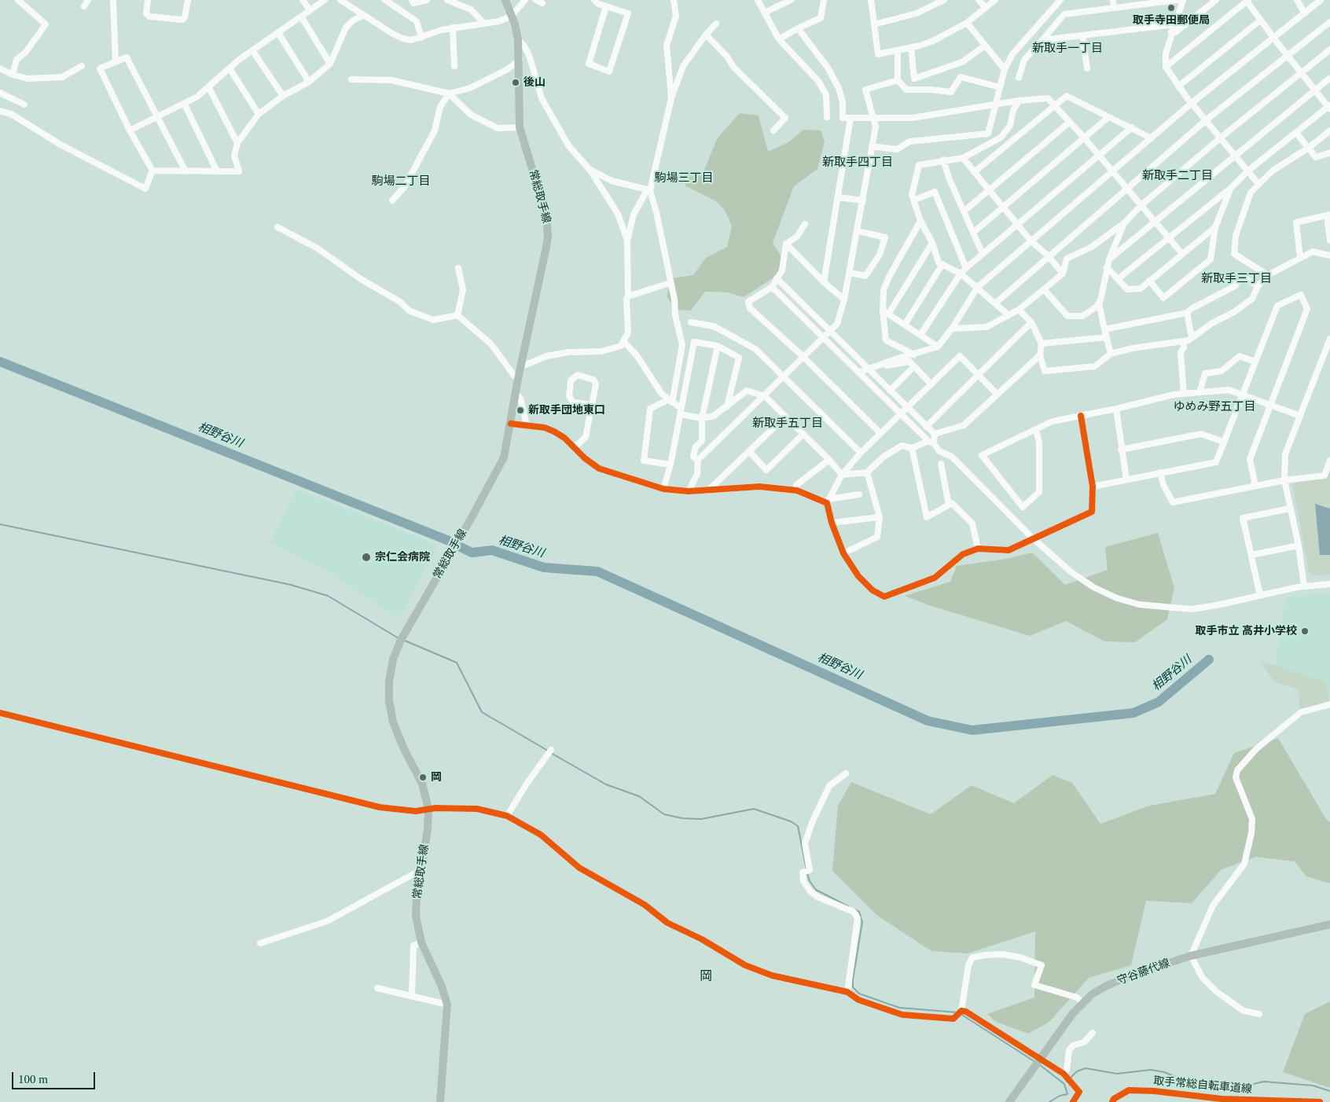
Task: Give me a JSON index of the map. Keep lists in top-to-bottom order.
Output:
{
  "streets": {
    "main road": ["常総取手線", "守谷藤代線"],
    "cycle path": ["取手常総自転車道線"]
  },
  "districts": [
    "新取手一丁目",
    "新取手四丁目",
    "新取手二丁目",
    "駒場三丁目",
    "駒場二丁目",
    "新取手三丁目",
    "ゆめみ野五丁目",
    "新取手五丁目",
    "岡"
  ],
  "water": ["相野谷川"],
  "places": [
    "取手寺田郵便局",
    "後山",
    "新取手団地東口",
    "宗仁会病院",
    "取手市立 高井小学校",
    "岡"
  ],
  "scale_bar": "100 m"
}
